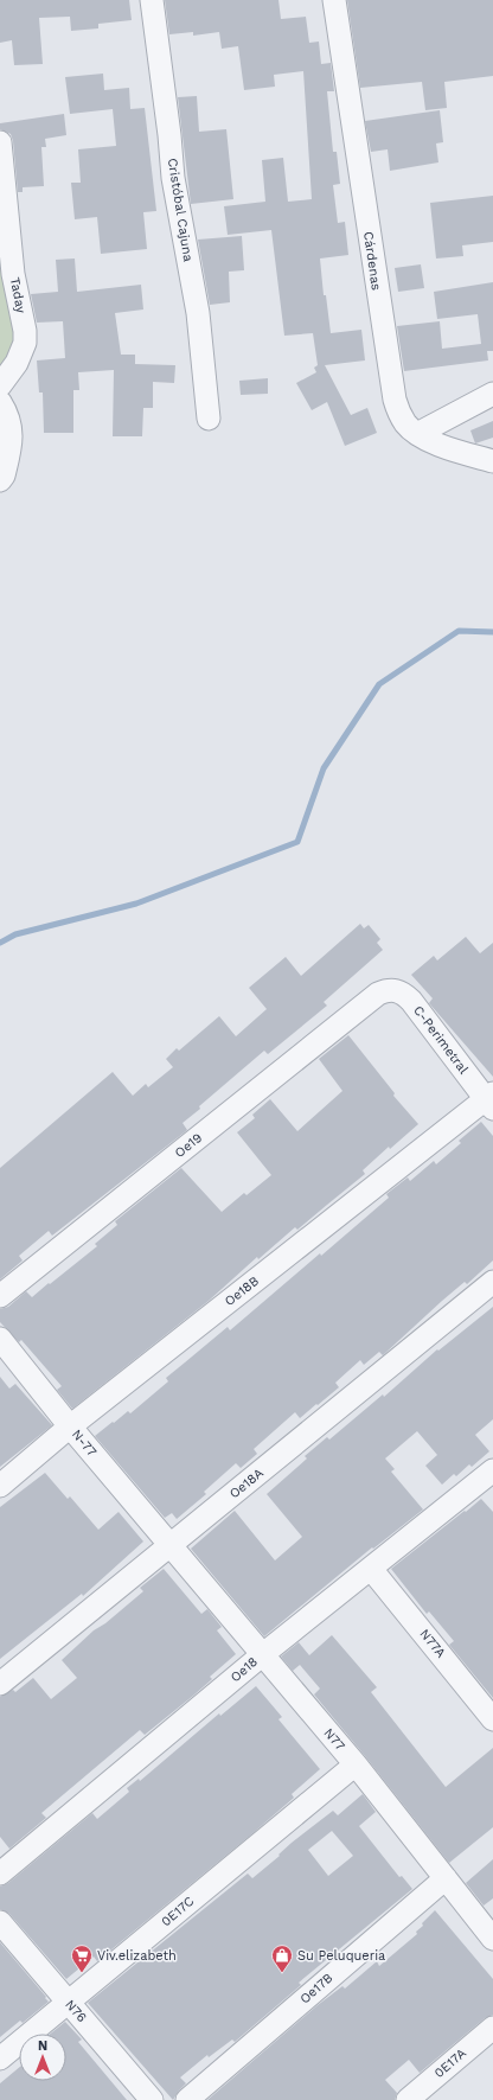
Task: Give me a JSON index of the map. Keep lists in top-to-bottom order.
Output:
{
  "streets": {
    "street": [
      "Cristóbal Cajuna",
      "Cárdenas",
      "Taday",
      "C-Perimetral",
      "Oe19",
      "Oe18B",
      "N-77",
      "Oe18A",
      "N77A",
      "Oe18",
      "N77",
      "0E17C",
      "Oe17B",
      "N76",
      "0E17A"
    ]
  },
  "crossings": [
    ["C-Perimetral", "Oe19"],
    ["C-Perimetral", "Oe18B"],
    ["Oe18B", "N-77"],
    ["N-77", "Oe18A"],
    ["N-77", "N77"],
    ["Oe18A", "N77"],
    ["N77A", "Oe18"],
    ["Oe18", "N77"],
    ["N77", "0E17C"],
    ["N77", "Oe17B"],
    ["0E17C", "N76"]
  ],
  "places": {
    "supermarket": ["Viv.elizabeth"],
    "shop": ["Su Peluqueria"]
  },
  "north": "top"
}
